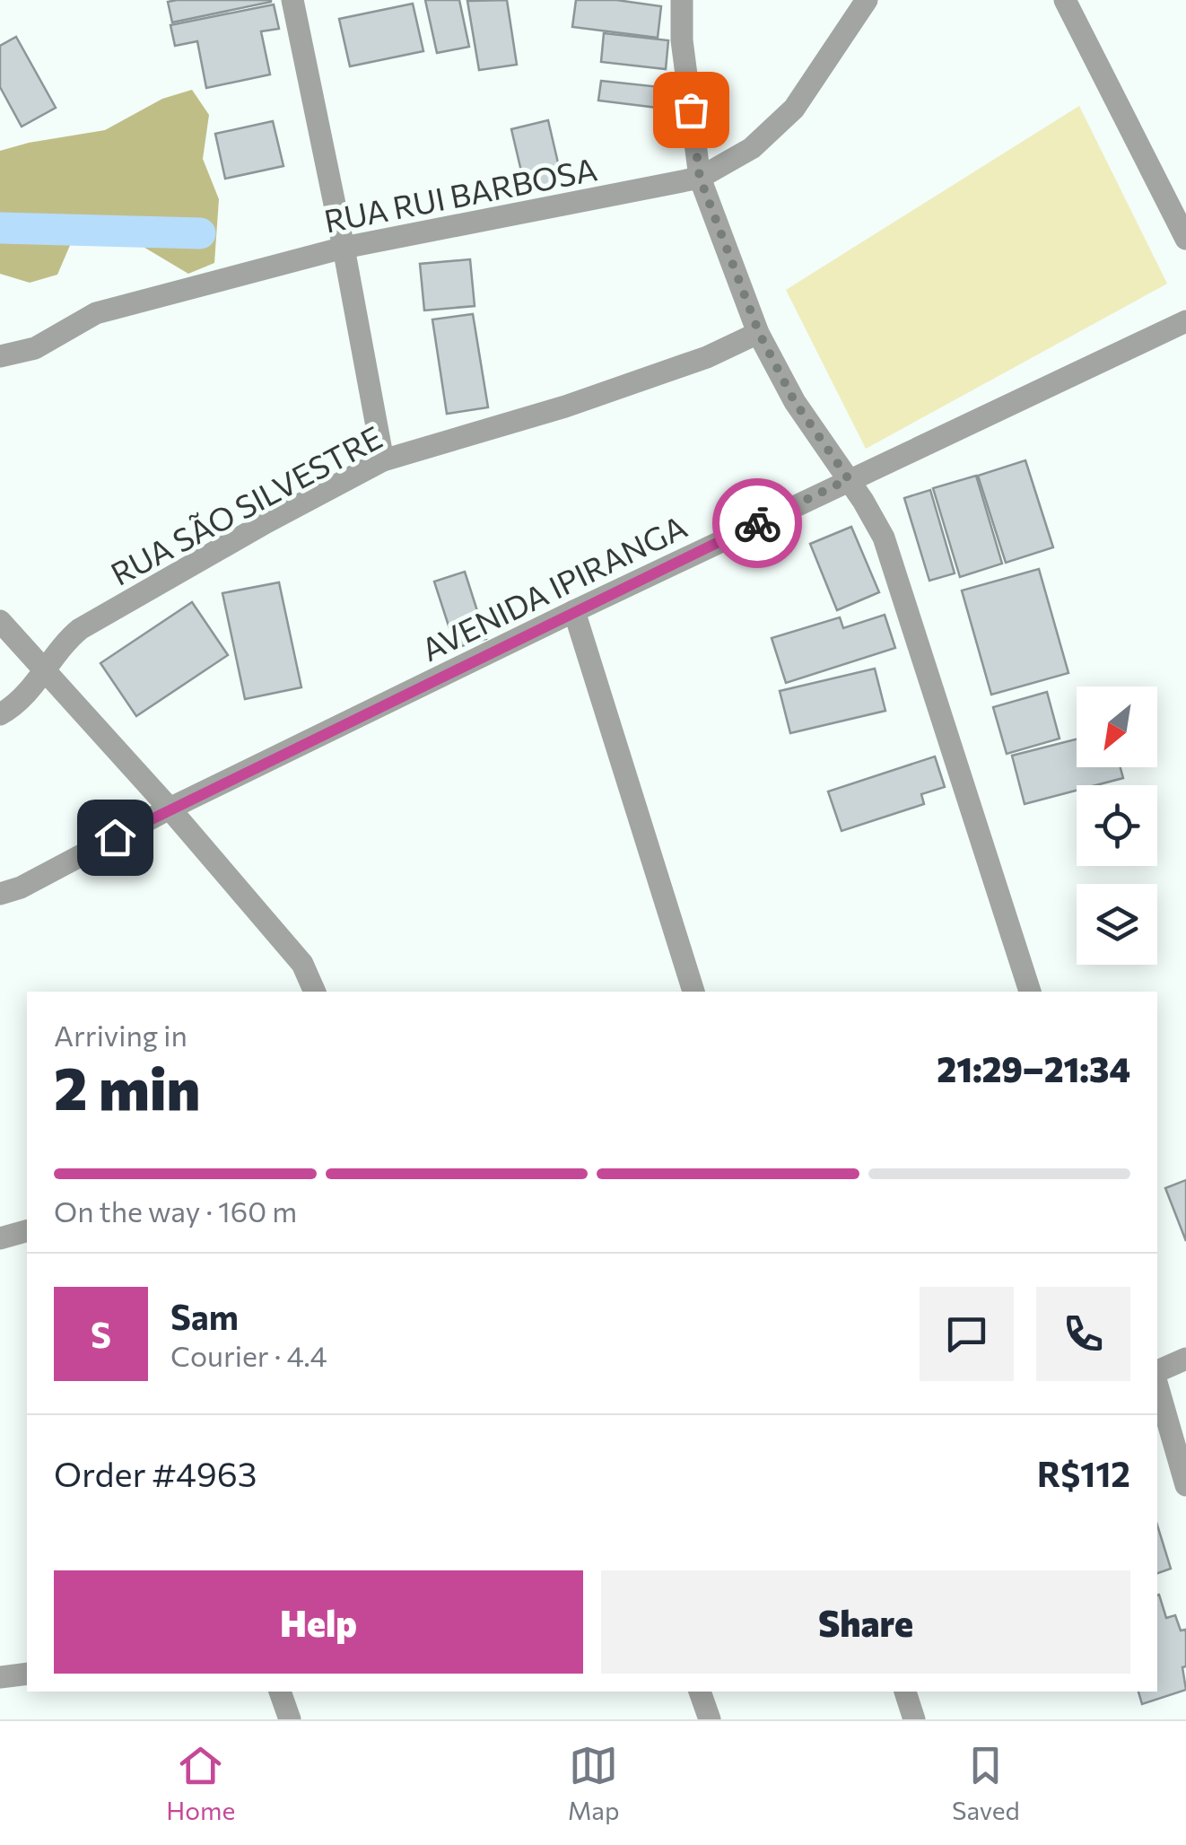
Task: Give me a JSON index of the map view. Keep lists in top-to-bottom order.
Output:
{
  "streets": {
    "street": ["RUA RUI BARBOSA", "RUA SÃO SILVESTRE", "AVENIDA IPIRANGA"]
  },
  "north": "bottom left",
  "page": {
    "heading": ["2 min", "Arriving in", "21:29–21:34"],
    "panel": [
      "Sam",
      "Courier · 4.4",
      "Order #4963",
      "R$112"
    ],
    "bar": "On the way · 160 m",
    "round": "S",
    "buttons": ["Help", "Share"],
    "tabs": ["Home", "Map", "Saved"]
  }
}
